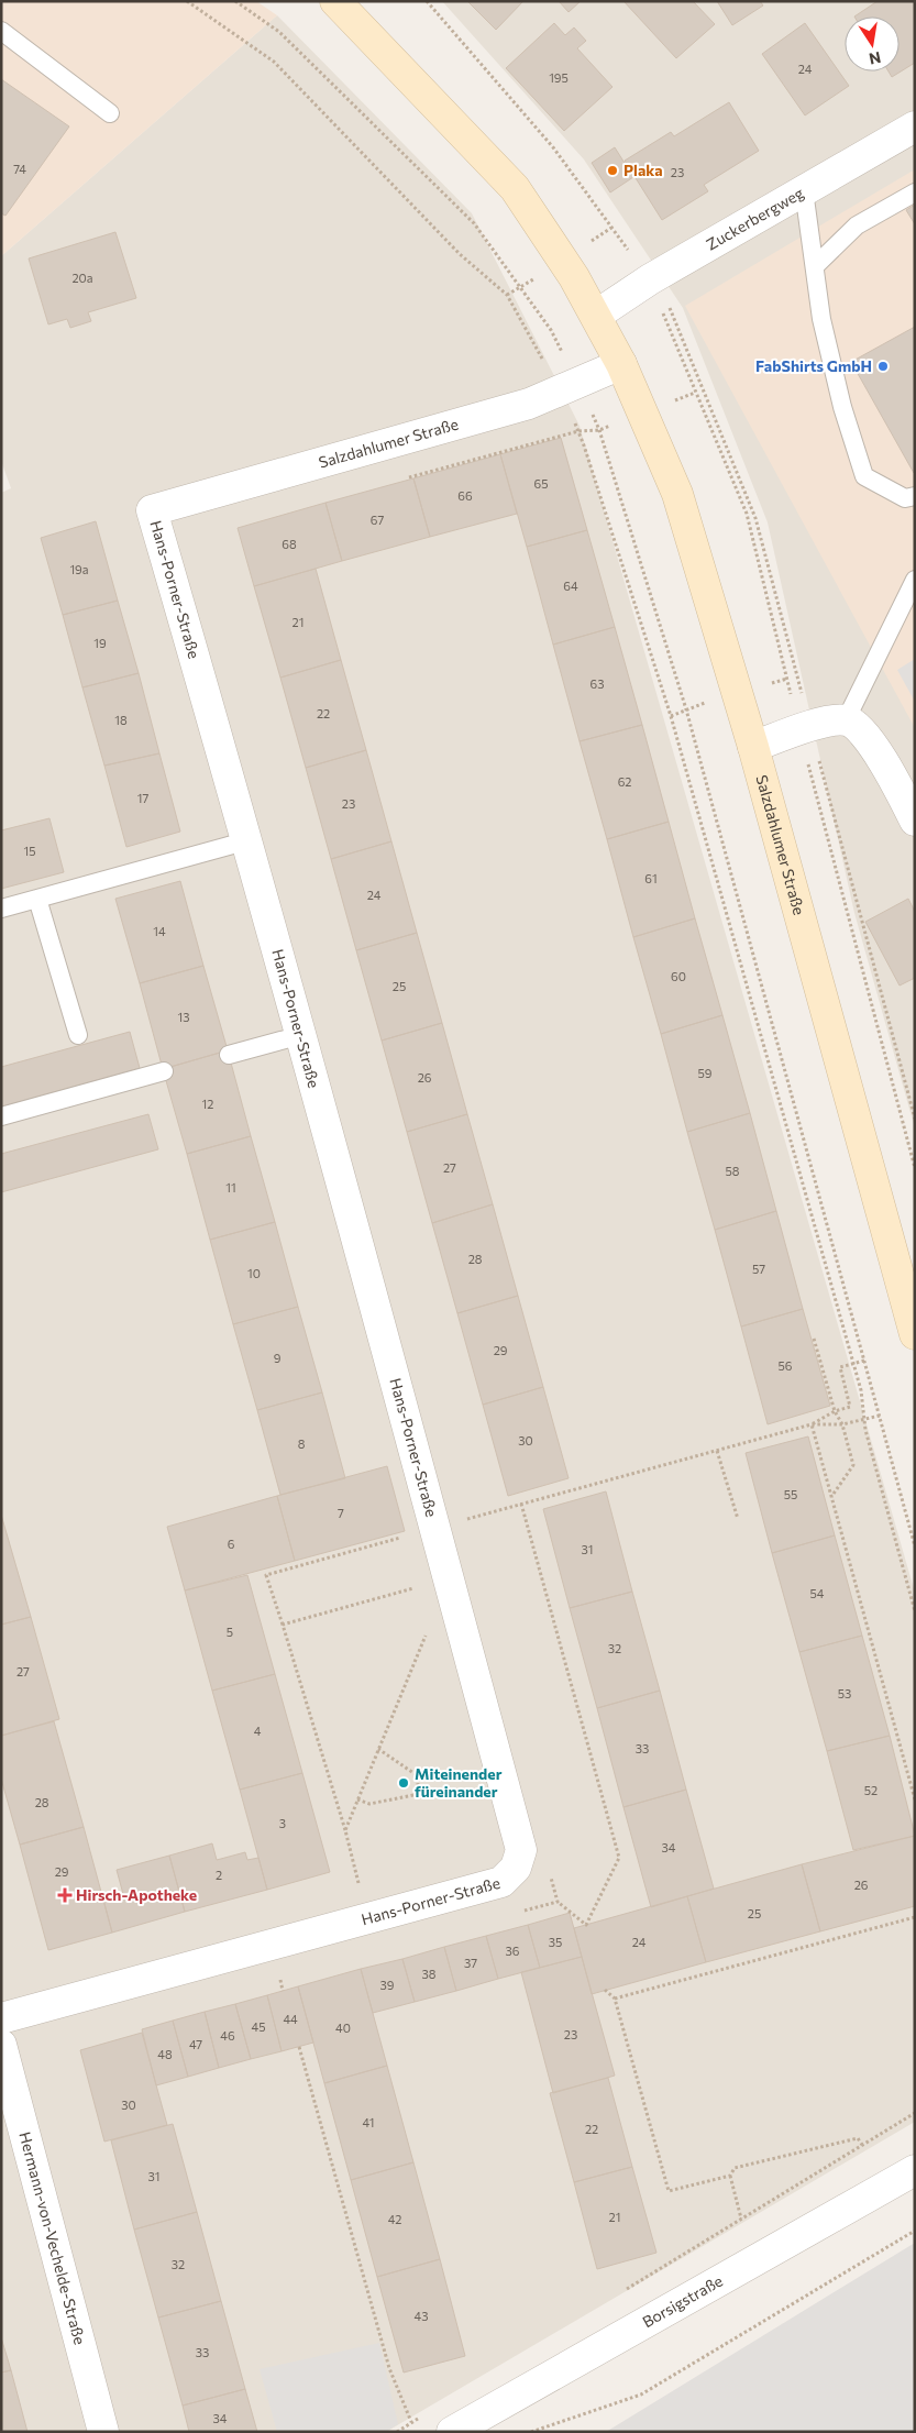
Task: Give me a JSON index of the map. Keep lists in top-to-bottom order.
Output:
{
  "streets": {
    "main road": ["Salzdahlumer Straße"],
    "street": [
      "Zuckerbergweg",
      "Hans-Porner-Straße",
      "Hermann-von-Vechelde-Straße",
      "Borsigstraße"
    ]
  },
  "crossings": [
    ["Zuckerbergweg", "Salzdahlumer Straße"],
    ["Salzdahlumer Straße", "Hans-Porner-Straße"]
  ],
  "places": {
    "other": ["Plaka", "FabShirts GmbH", "Miteinender füreinander"],
    "health": ["Hirsch-Apotheke"]
  },
  "house_numbers": [
    "24",
    "195",
    "74",
    "23",
    "20a",
    "65",
    "66",
    "67",
    "68",
    "19a",
    "64",
    "21",
    "19",
    "63",
    "22",
    "18",
    "62",
    "17",
    "23",
    "15",
    "61",
    "24",
    "14",
    "60",
    "25",
    "13",
    "59",
    "26",
    "12",
    "27",
    "58",
    "11",
    "28",
    "57",
    "10",
    "29",
    "9",
    "56",
    "30",
    "8",
    "55",
    "7",
    "6",
    "31",
    "54",
    "5",
    "32",
    "27",
    "53",
    "4",
    "33",
    "52",
    "28",
    "3",
    "34",
    "29",
    "2",
    "26",
    "25",
    "35",
    "24",
    "36",
    "37",
    "38",
    "39",
    "44",
    "45",
    "40",
    "23",
    "46",
    "47",
    "48",
    "30",
    "41",
    "22",
    "31",
    "21",
    "42",
    "32",
    "43",
    "33",
    "34"
  ],
  "north": "bottom"
}
